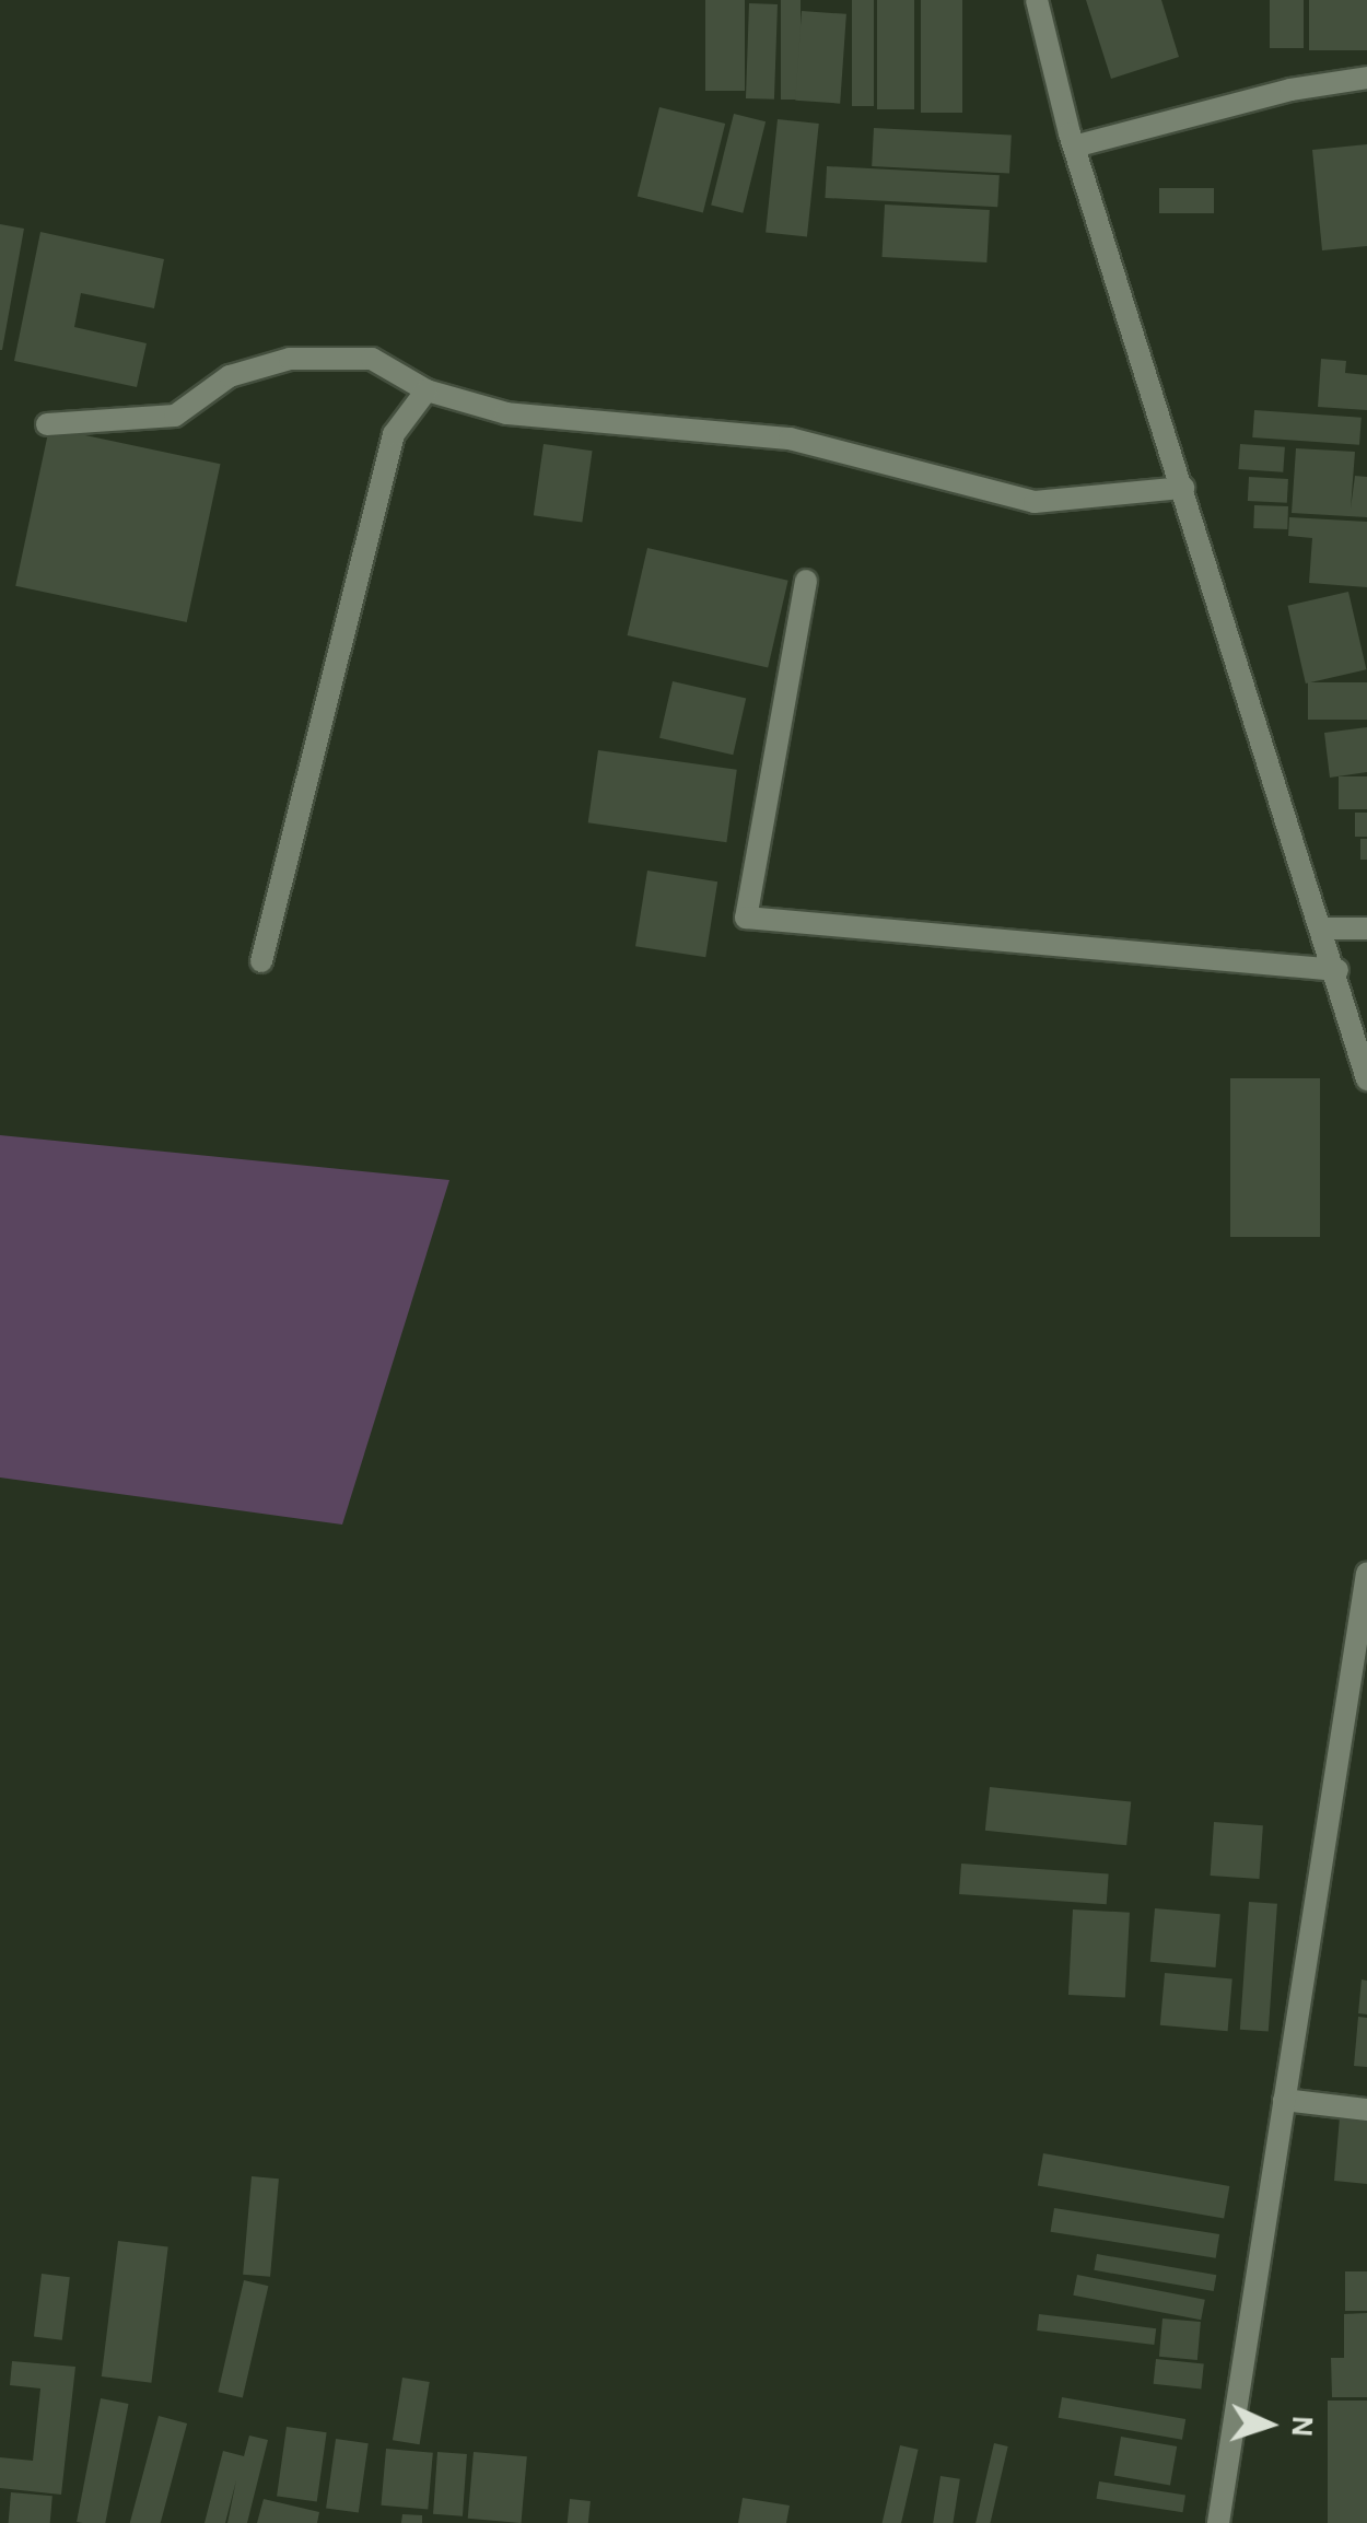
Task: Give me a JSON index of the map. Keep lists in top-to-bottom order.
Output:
{
  "north": "right"
}
